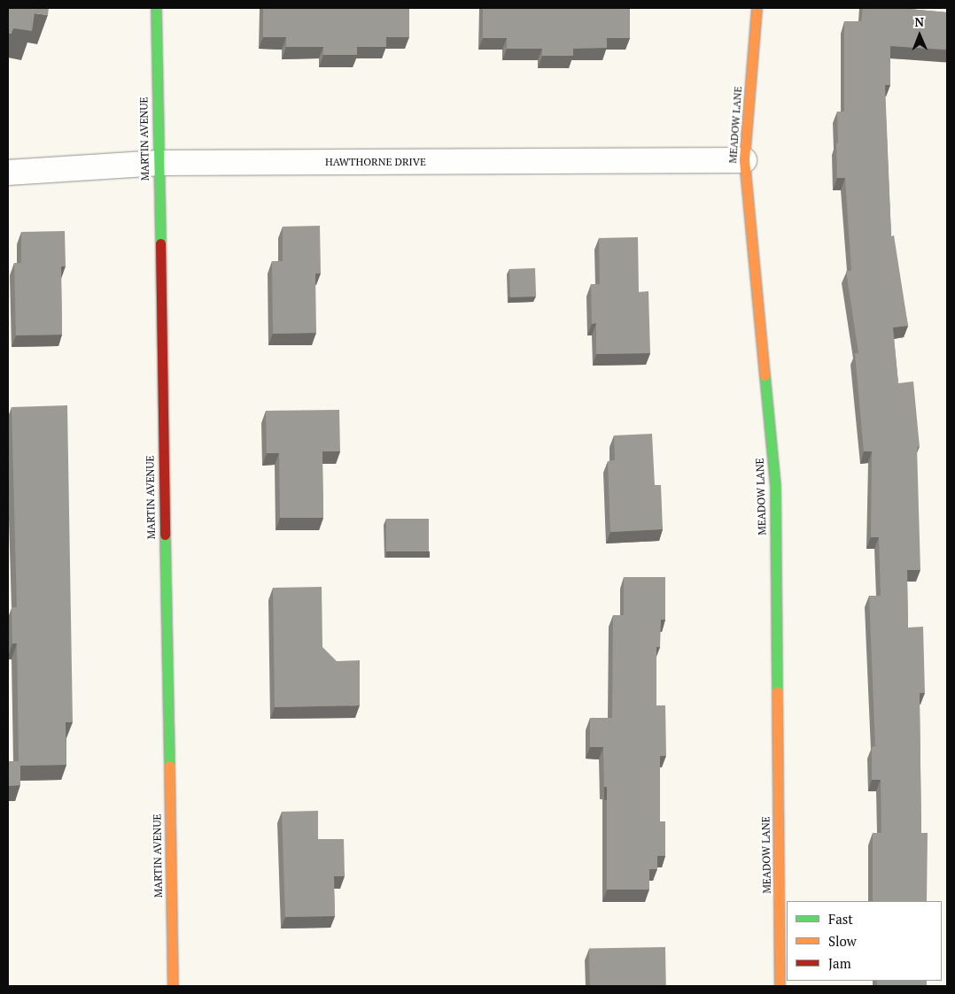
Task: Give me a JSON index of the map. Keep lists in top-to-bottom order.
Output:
{
  "streets": {
    "street": ["MEADOW LANE", "MARTIN AVENUE", "HAWTHORNE DRIVE"]
  },
  "crossings": [
    ["MEADOW LANE", "HAWTHORNE DRIVE"],
    ["MARTIN AVENUE", "HAWTHORNE DRIVE"]
  ],
  "legend": ["Fast", "Slow", "Jam"],
  "north": "top"
}
